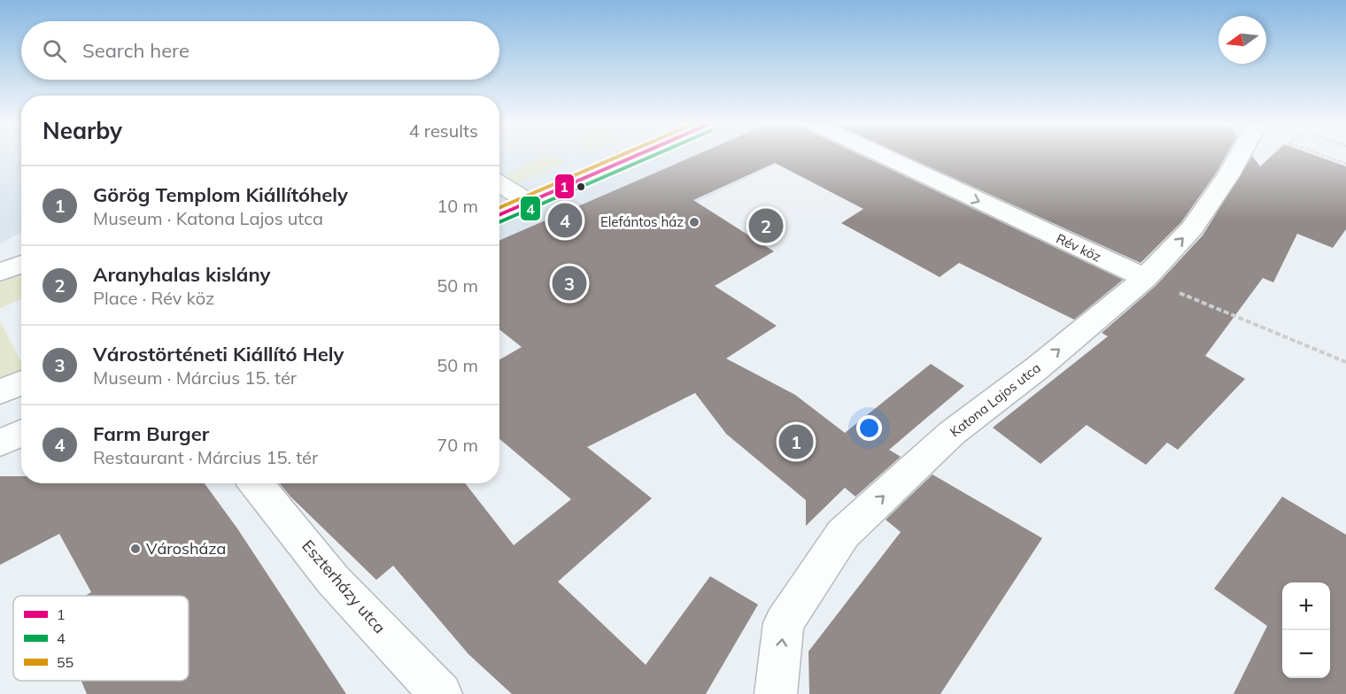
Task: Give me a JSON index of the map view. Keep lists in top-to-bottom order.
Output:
{
  "streets": {
    "street": ["Rév köz", "Katona Lajos utca", "Eszterházy utca"]
  },
  "crossings": [
    ["Rév köz", "Katona Lajos utca"]
  ],
  "one_way": ["Rév köz", "Katona Lajos utca"],
  "places": ["Elefántos ház", "Városháza"],
  "lines": ["transit line 1", "transit line 4", "transit line 55"],
  "legend": ["1", "4", "55"],
  "north": "left",
  "page": {
    "search": "Search here",
    "heading": ["Nearby", "4 results"],
    "list": [
      {
        "mark": "1",
        "name": "Görög Templom Kiállítóhely",
        "note": "Museum · Katona Lajos utca",
        "value": "10 m"
      },
      {
        "mark": "2",
        "name": "Aranyhalas kislány",
        "note": "Place · Rév köz",
        "value": "50 m"
      },
      {
        "mark": "3",
        "name": "Várostörténeti Kiállító Hely",
        "note": "Museum · Március 15. tér",
        "value": "50 m"
      },
      {
        "mark": "4",
        "name": "Farm Burger",
        "note": "Restaurant · Március 15. tér",
        "value": "70 m"
      }
    ],
    "pins": [
      "4",
      "2",
      "3",
      "1"
    ],
    "map_buttons": ["+", "−"]
  }
}
